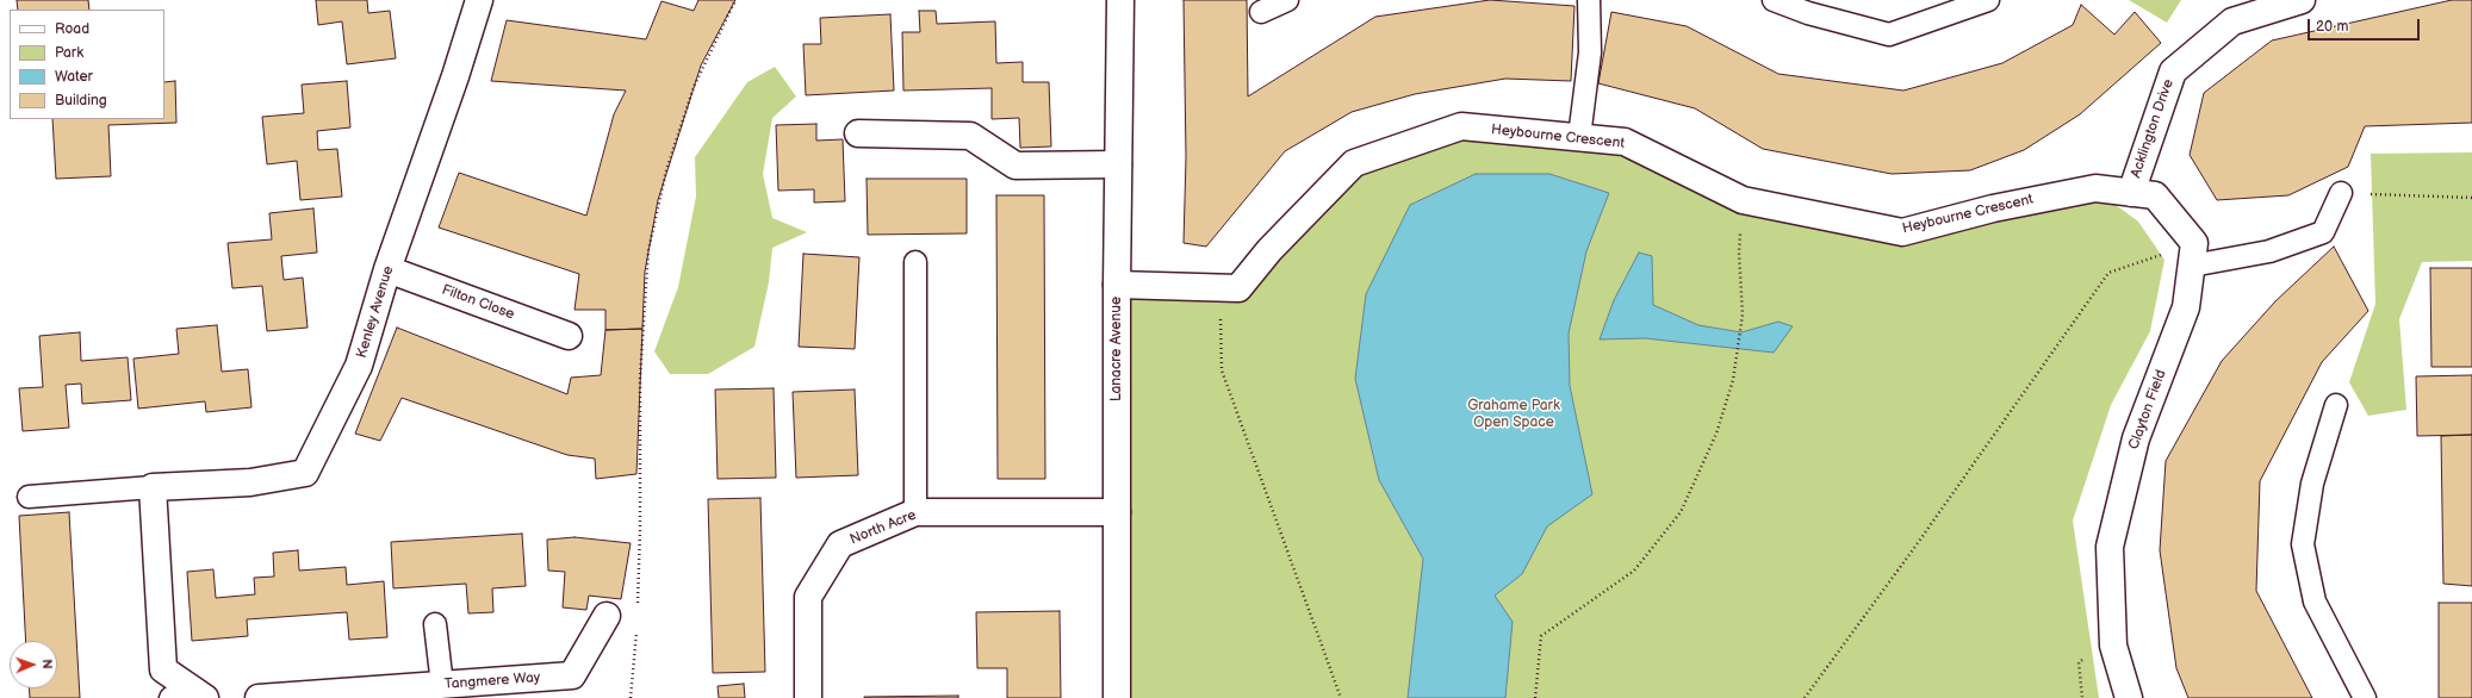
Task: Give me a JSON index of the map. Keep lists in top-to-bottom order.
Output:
{
  "streets": {
    "street": [
      "Acklington Drive",
      "Heybourne Crescent",
      "Filton Close",
      "Kenley Avenue",
      "Lanacre Avenue",
      "Clayton Field",
      "North Acre",
      "Tangmere Way"
    ]
  },
  "crossings": [
    ["Acklington Drive", "Heybourne Crescent"],
    ["Heybourne Crescent", "Lanacre Avenue"],
    ["Filton Close", "Kenley Avenue"],
    ["Lanacre Avenue", "North Acre"]
  ],
  "parks": ["Grahame Park Open Space"],
  "legend": [
    "Road",
    "Park",
    "Water",
    "Building"
  ],
  "scale_bar": "20 m",
  "north": "right"
}
